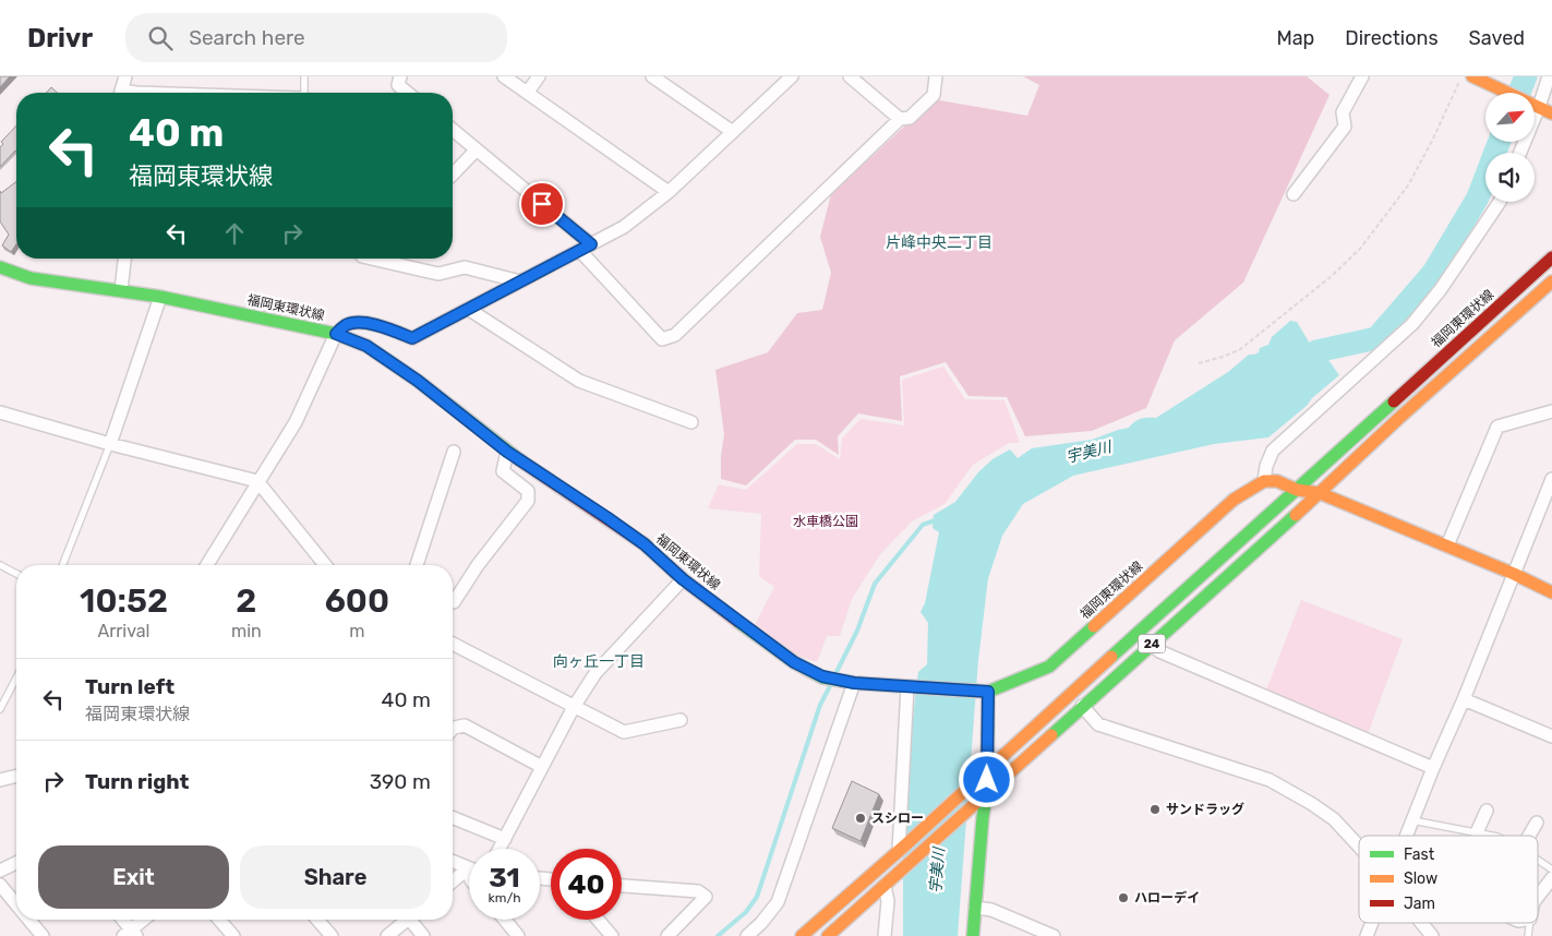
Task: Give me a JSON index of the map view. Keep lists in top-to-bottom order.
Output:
{
  "streets": {
    "main road": ["福岡東環状線", "24"]
  },
  "crossings": [
    ["福岡東環状線", "24"]
  ],
  "districts": ["片峰中央二丁目", "向ヶ丘一丁目"],
  "water": ["宇美川"],
  "parks": ["水車橋公園"],
  "places": ["サンドラッグ", "スシロー", "ハローデイ"],
  "legend": ["Fast", "Slow", "Jam"],
  "north": "top right",
  "page": {
    "header": "Drivr",
    "search": "Search here",
    "nav": ["Map", "Directions", "Saved"],
    "turn": ["40 m", "福岡東環状線"],
    "eta": [
      "10:52",
      "Arrival",
      "2",
      "min",
      "600",
      "m"
    ],
    "list": [
      {
        "name": "Turn left",
        "note": "福岡東環状線",
        "value": "40 m"
      },
      {
        "name": "Turn right",
        "value": "390 m"
      }
    ],
    "buttons": ["Exit", "Share"],
    "speed": "31 km/h",
    "limit": "40"
  }
}
